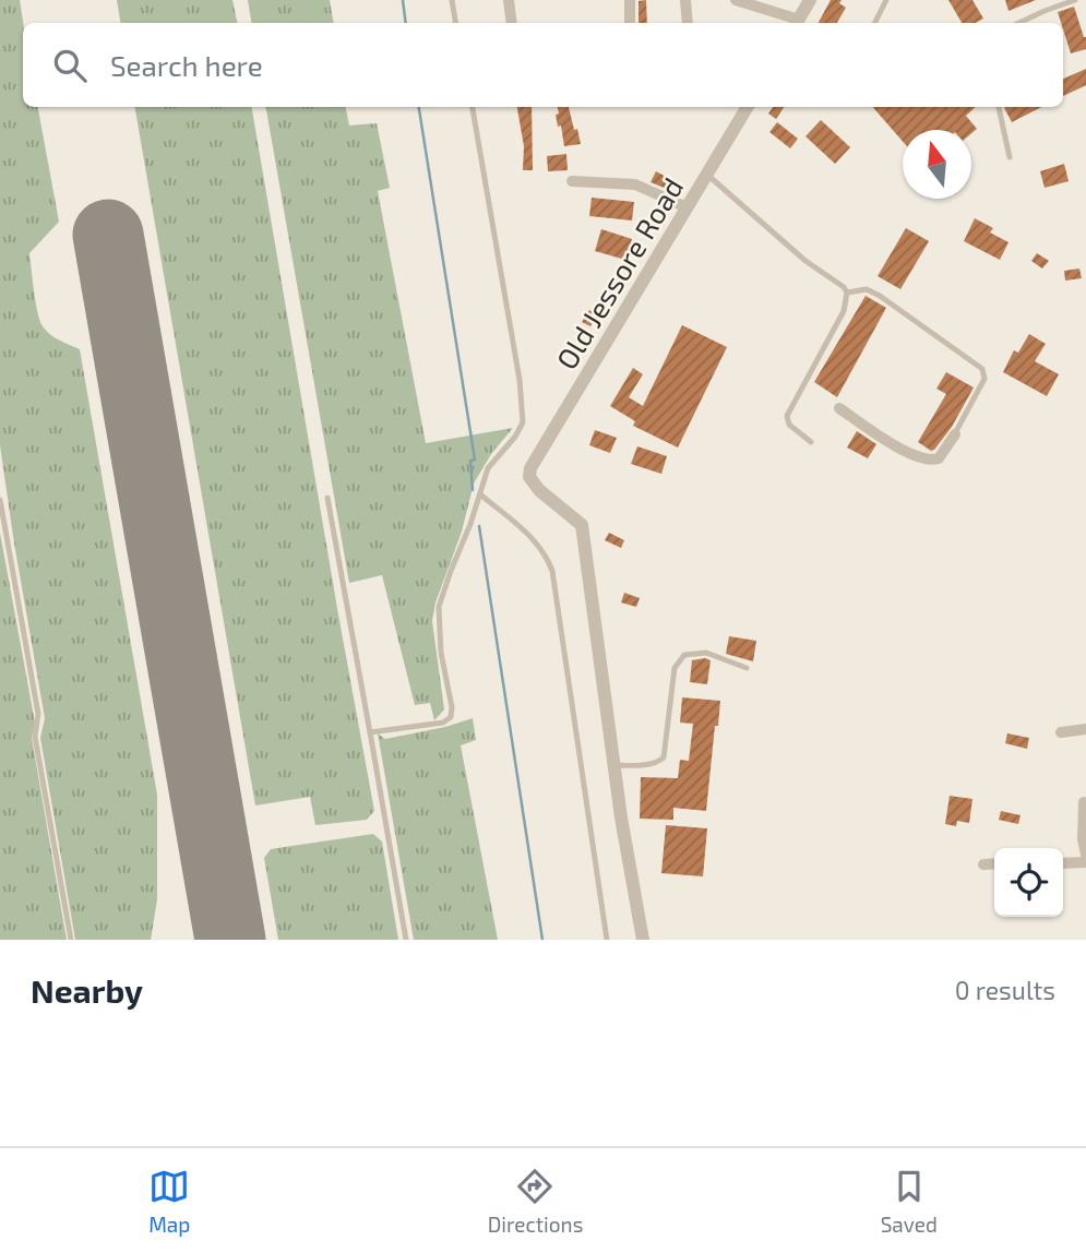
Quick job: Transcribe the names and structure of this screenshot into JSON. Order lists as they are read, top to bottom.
{
  "streets": {
    "street": ["Old Jessore Road"]
  },
  "north": "top",
  "page": {
    "search": "Search here",
    "heading": ["Nearby", "0 results"],
    "nav": ["Map", "Directions", "Saved"]
  }
}
